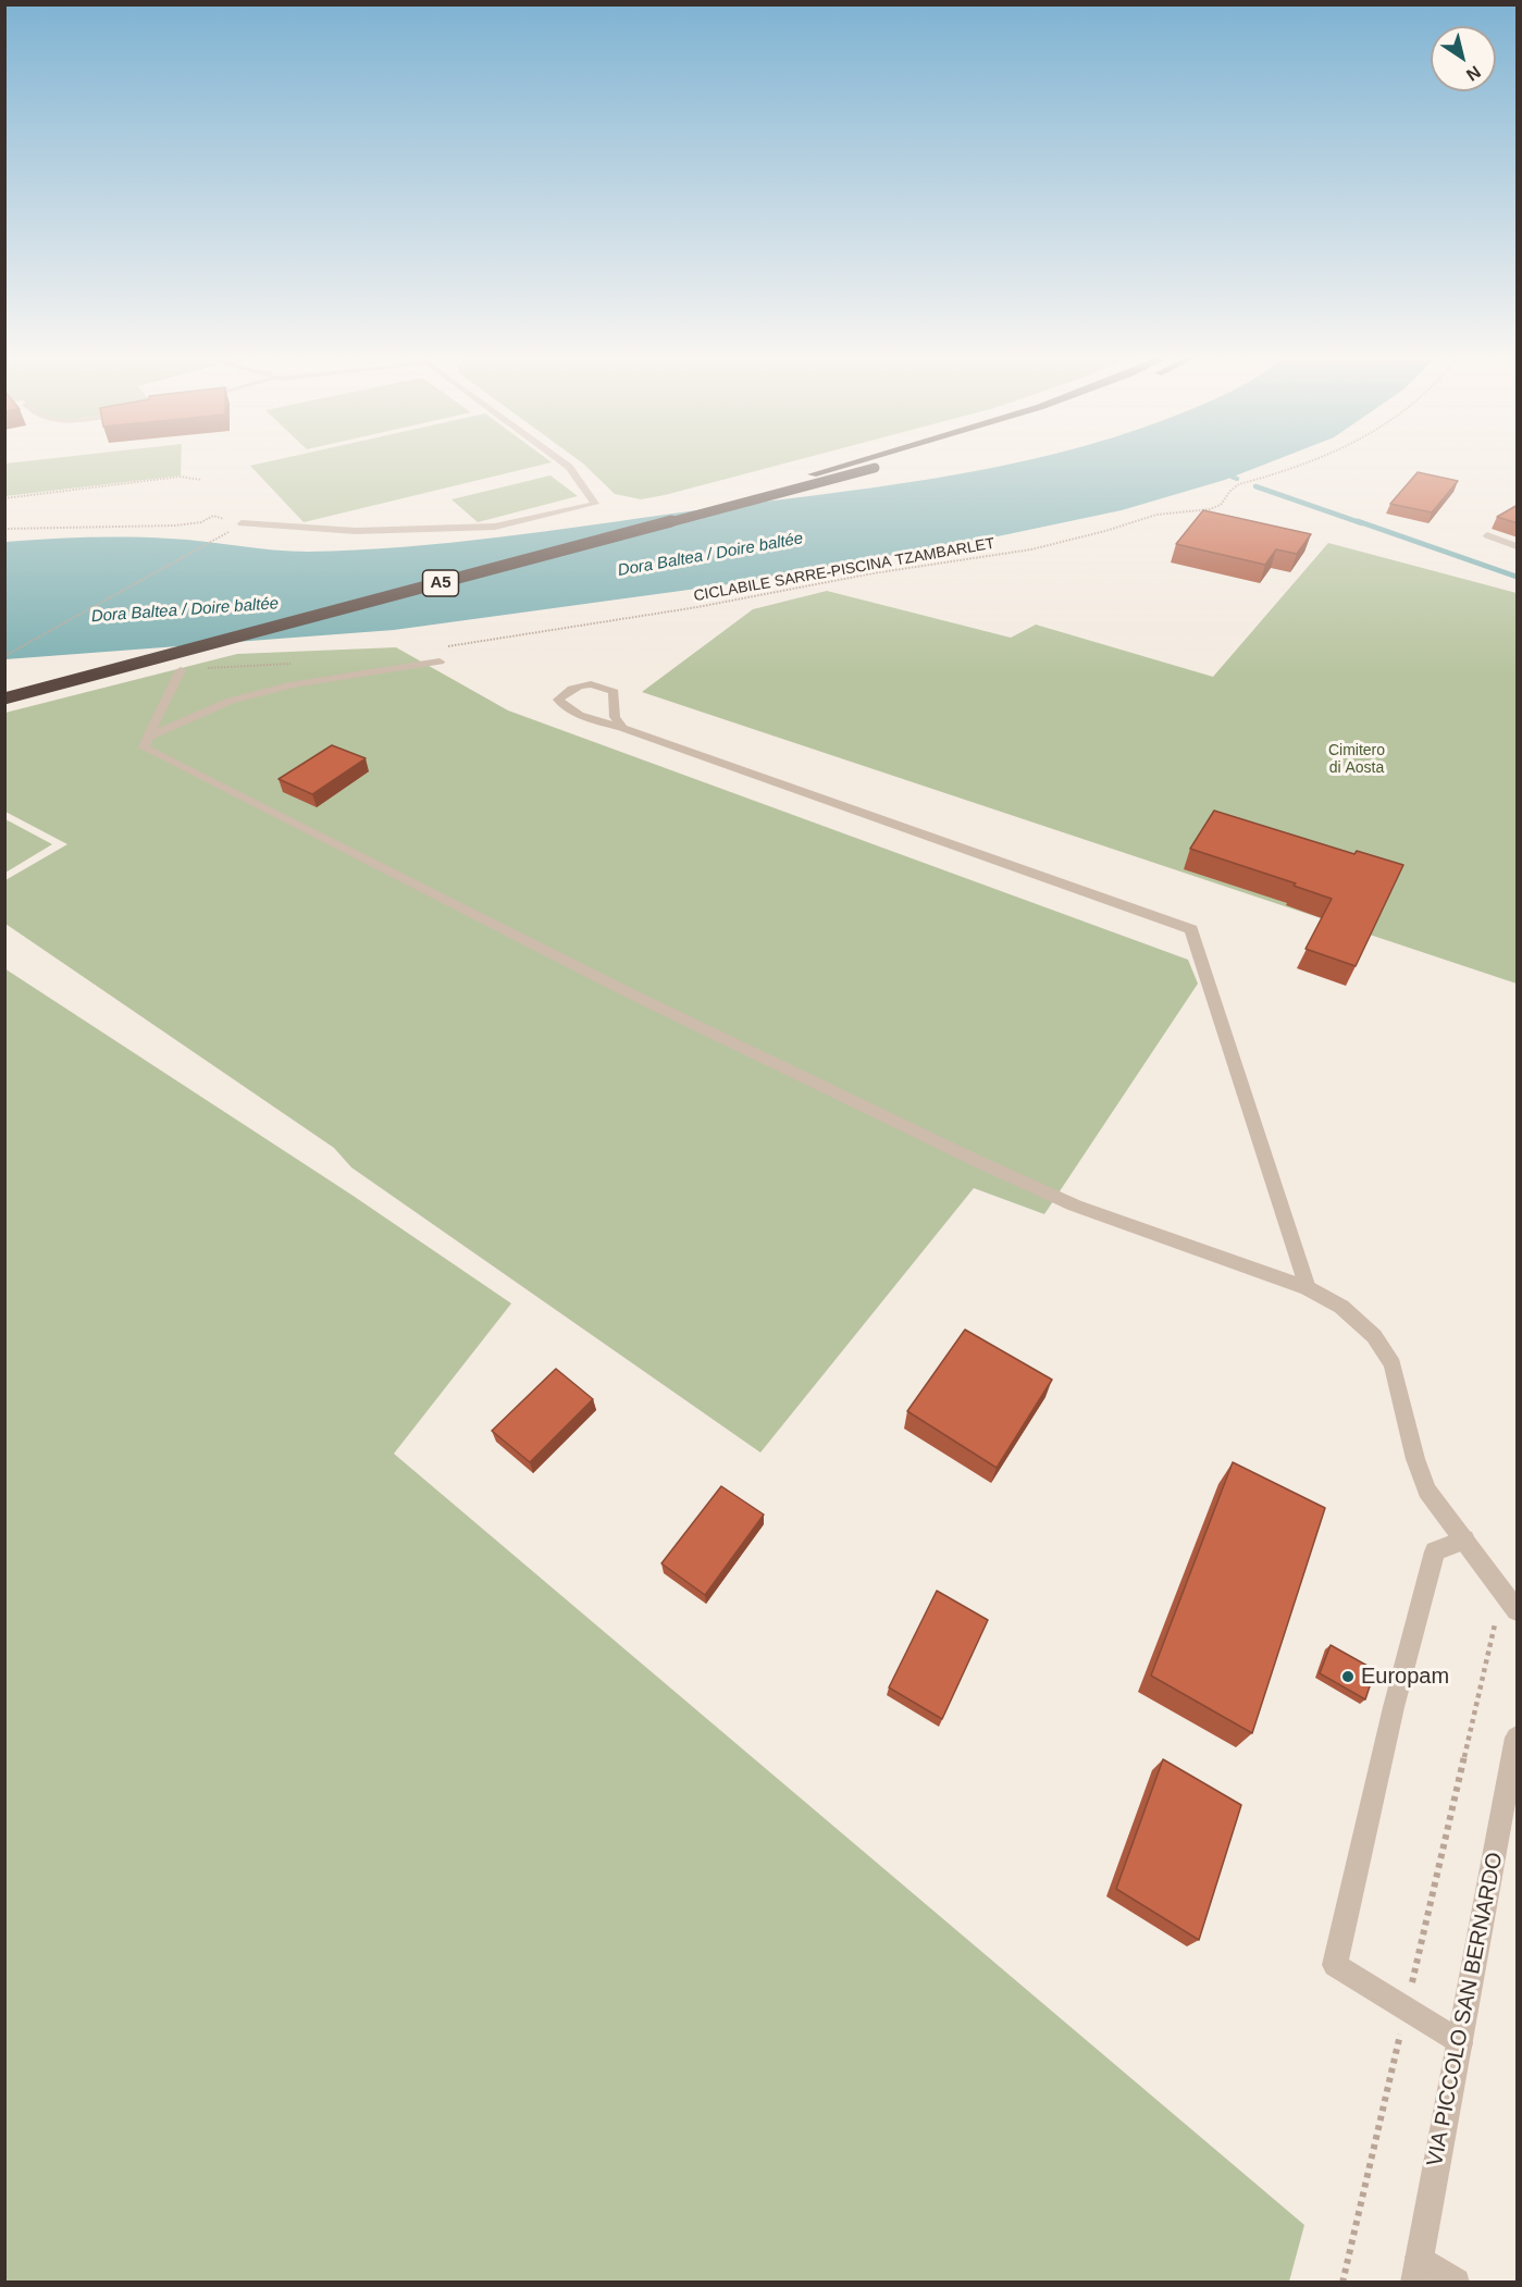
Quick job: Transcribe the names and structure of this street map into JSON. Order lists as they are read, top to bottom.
{
  "streets": {
    "highway": ["A5"],
    "street": ["VIA PICCOLO SAN BERNARDO"],
    "path": ["CICLABILE SARRE-PISCINA TZAMBARLET"]
  },
  "water": ["Dora Baltea / Doire baltée"],
  "parks": ["Cimitero di Aosta"],
  "places": ["Europam"],
  "north": "bottom right"
}
